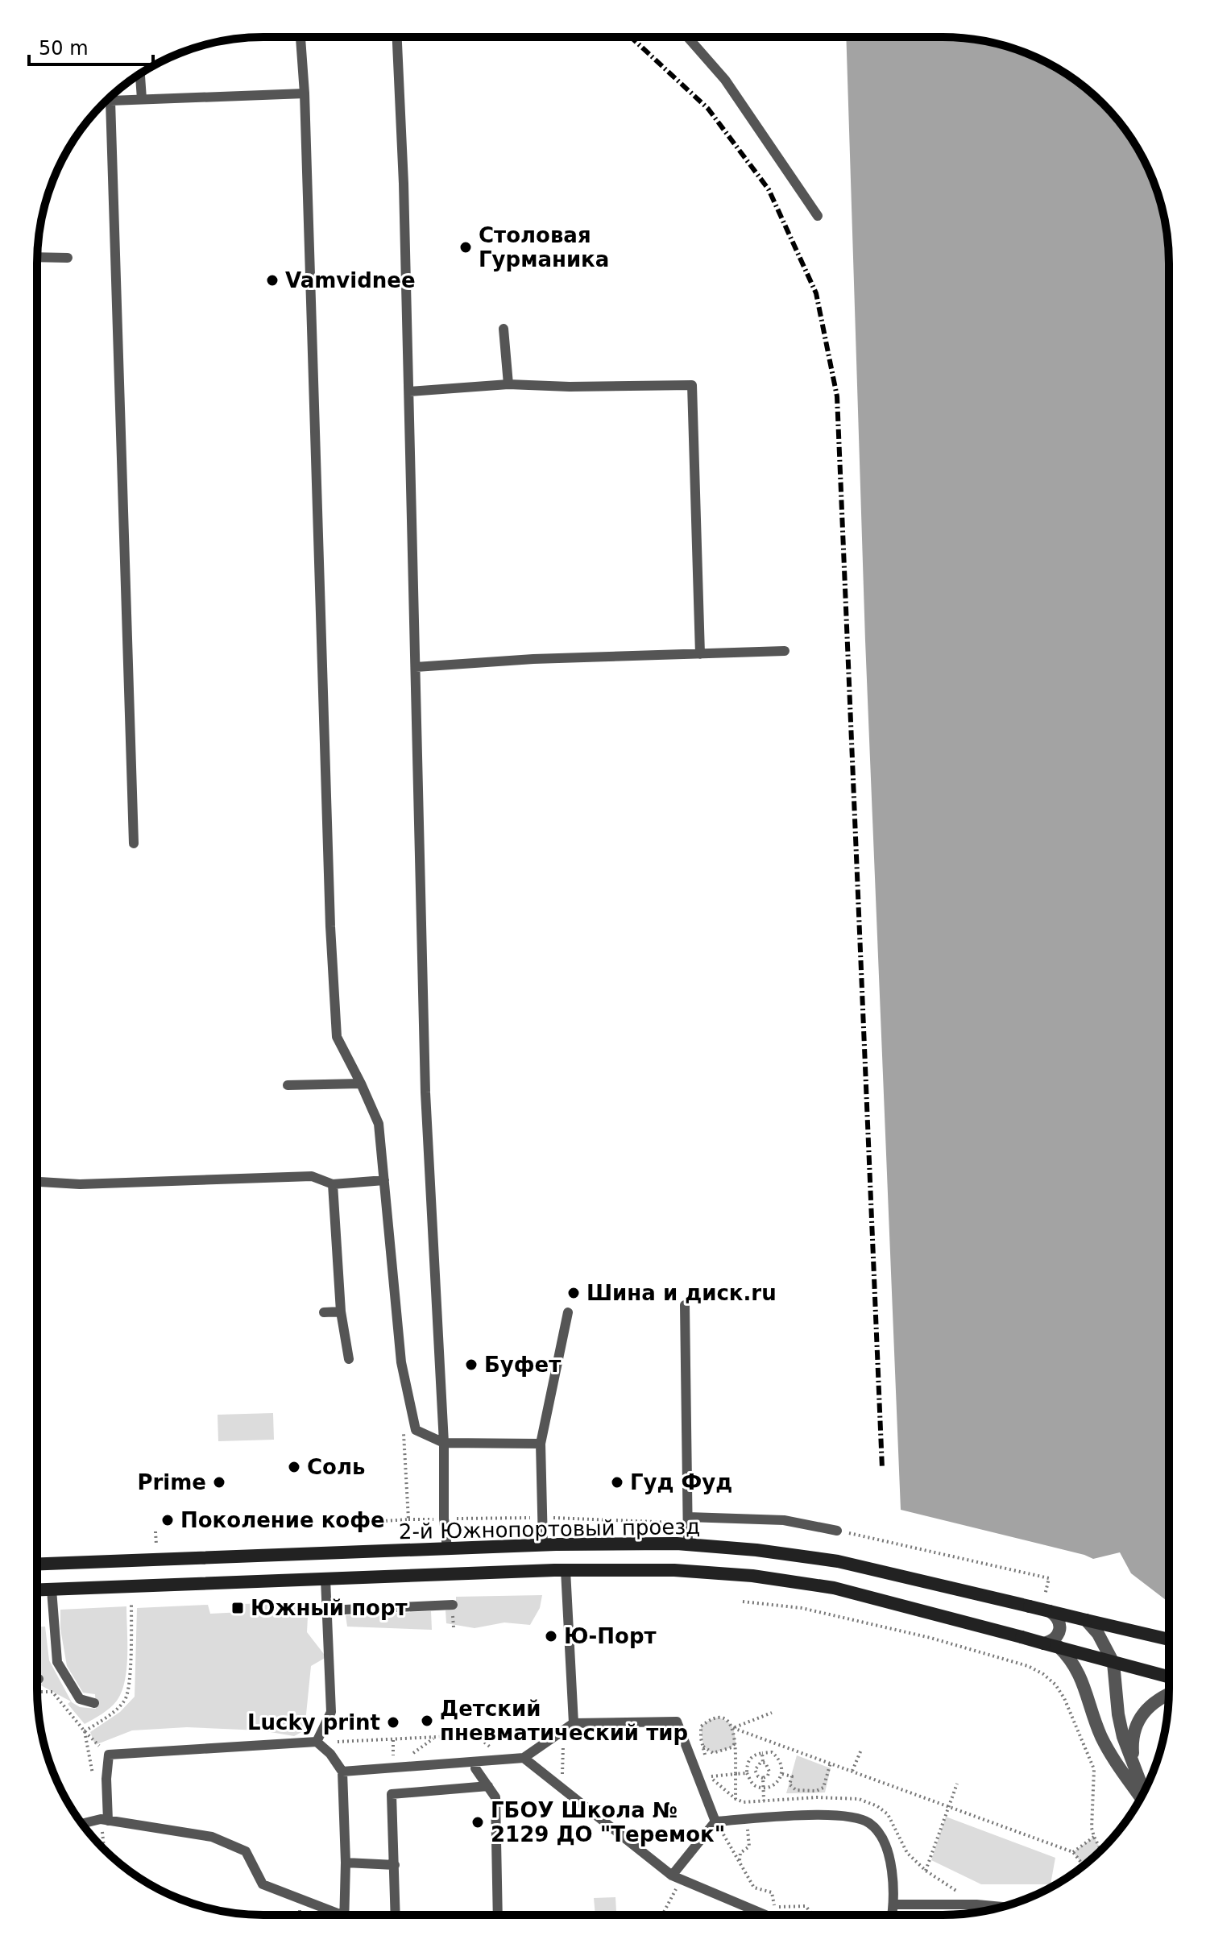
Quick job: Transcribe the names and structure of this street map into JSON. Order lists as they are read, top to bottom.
{
  "streets": {
    "main road": ["2-й Южнопортовый проезд"]
  },
  "places": {
    "other": [
      "Столовая Гурманика",
      "Vamvidnee",
      "Шина и диск.ru",
      "Буфет",
      "Соль",
      "Prime",
      "Гуд Фуд",
      "Поколение кофе",
      "Ю-Порт",
      "Детский пневматический тир",
      "Lucky print",
      "ГБОУ Школа № 2129 ДО \"Теремок\""
    ],
    "transit": ["Южный порт"]
  },
  "scale_bar": "50 m"
}
